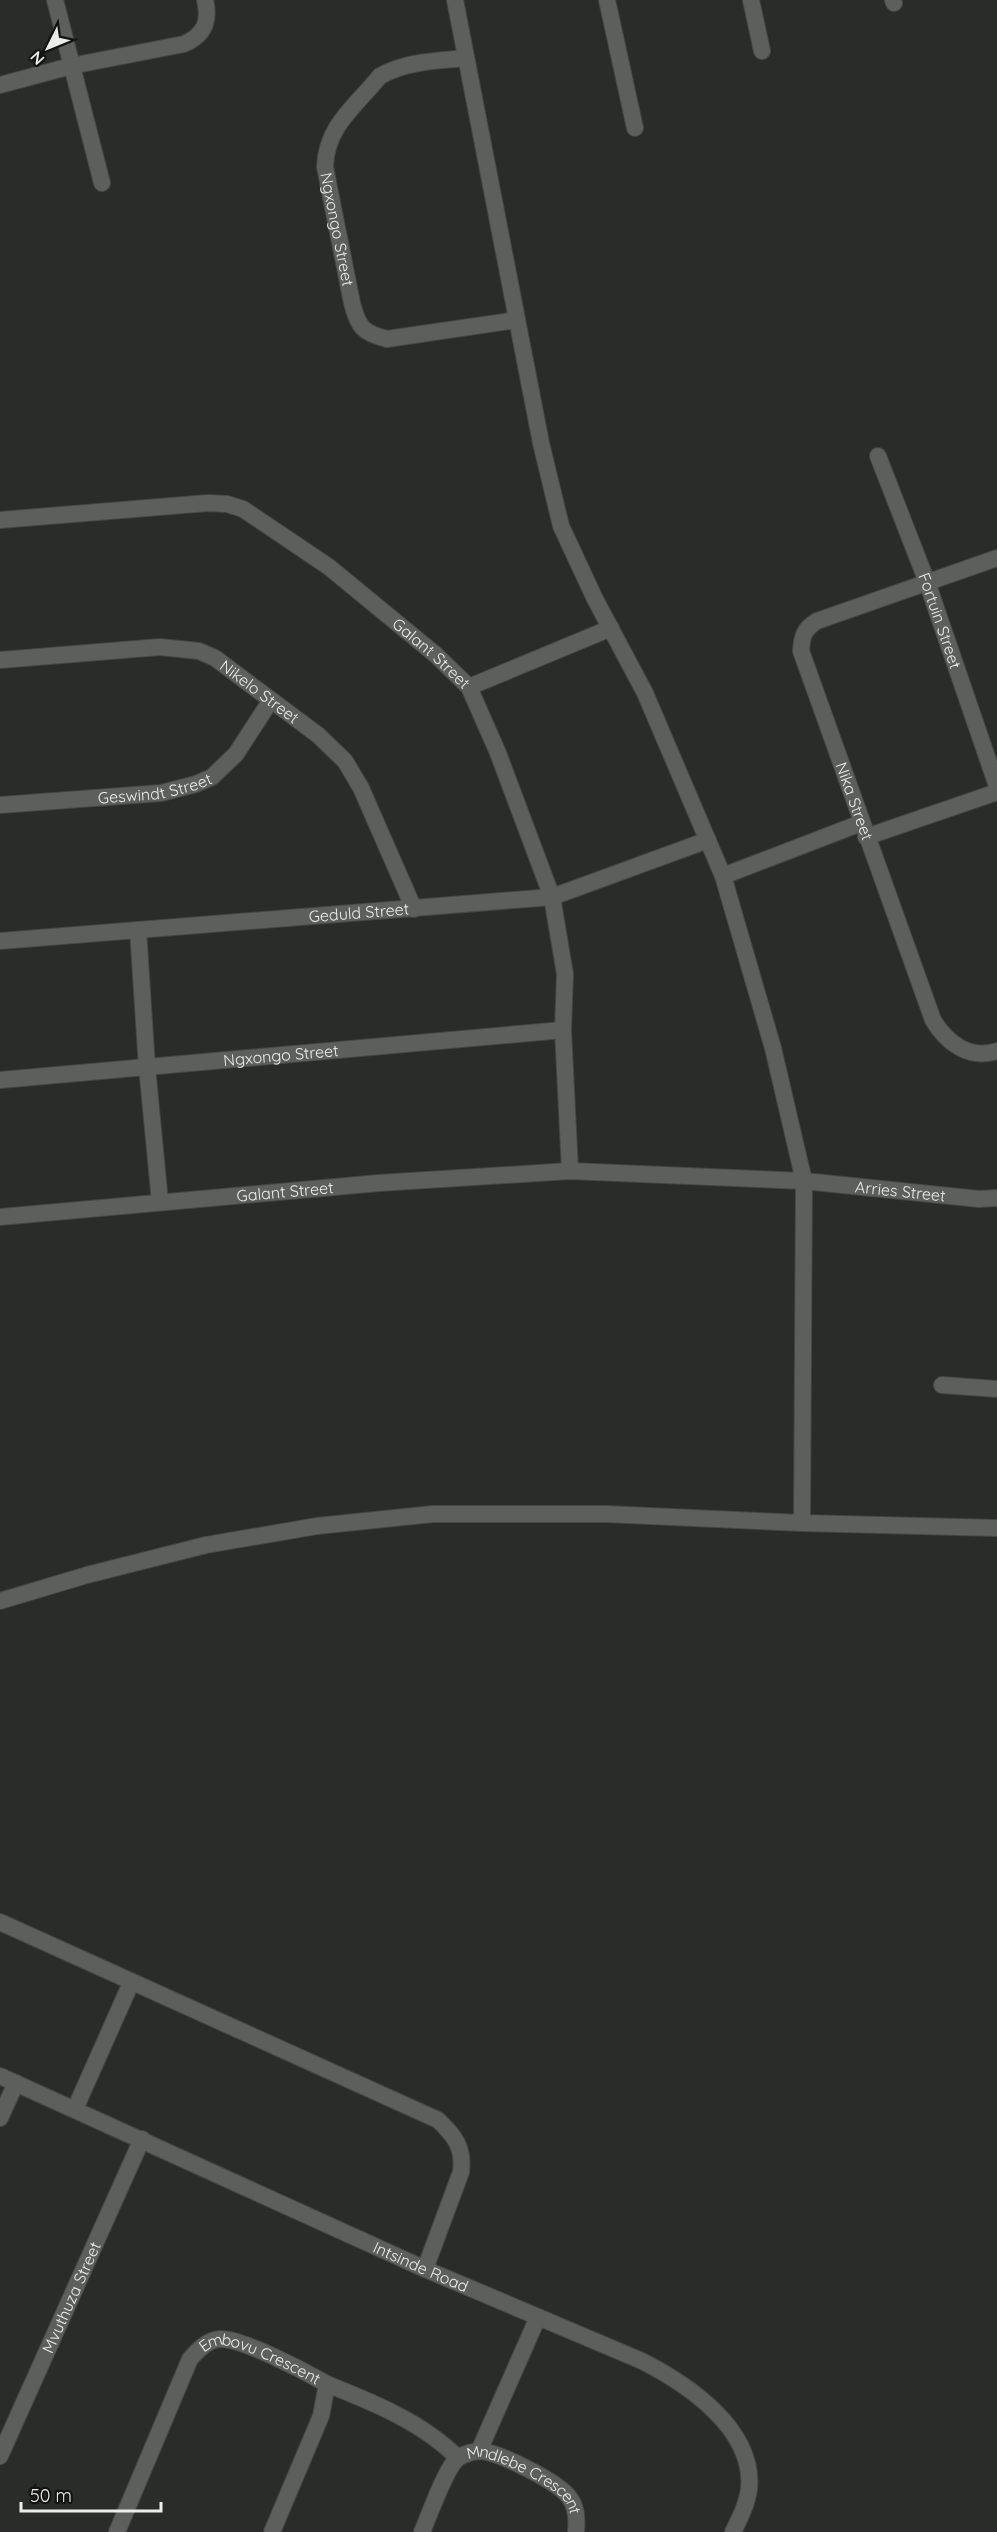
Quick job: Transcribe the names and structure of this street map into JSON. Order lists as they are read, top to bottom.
{
  "streets": {
    "street": [
      "Ngxongo Street",
      "Fortuin Street",
      "Galant Street",
      "Nikelo Street",
      "Geswindt Street",
      "Nika Street",
      "Geduld Street",
      "Arries Street",
      "Intsinde Road",
      "Mvuthuza Street",
      "Embovu Crescent",
      "Mndlebe Crescent"
    ]
  },
  "crossings": [
    ["Ngxongo Street", "Galant Street"],
    ["Fortuin Street", "Nika Street"],
    ["Galant Street", "Geduld Street"],
    ["Galant Street", "Arries Street"],
    ["Nikelo Street", "Geswindt Street"],
    ["Nikelo Street", "Geduld Street"],
    ["Intsinde Road", "Mvuthuza Street"]
  ],
  "scale_bar": "50 m",
  "north": "bottom left"
}
